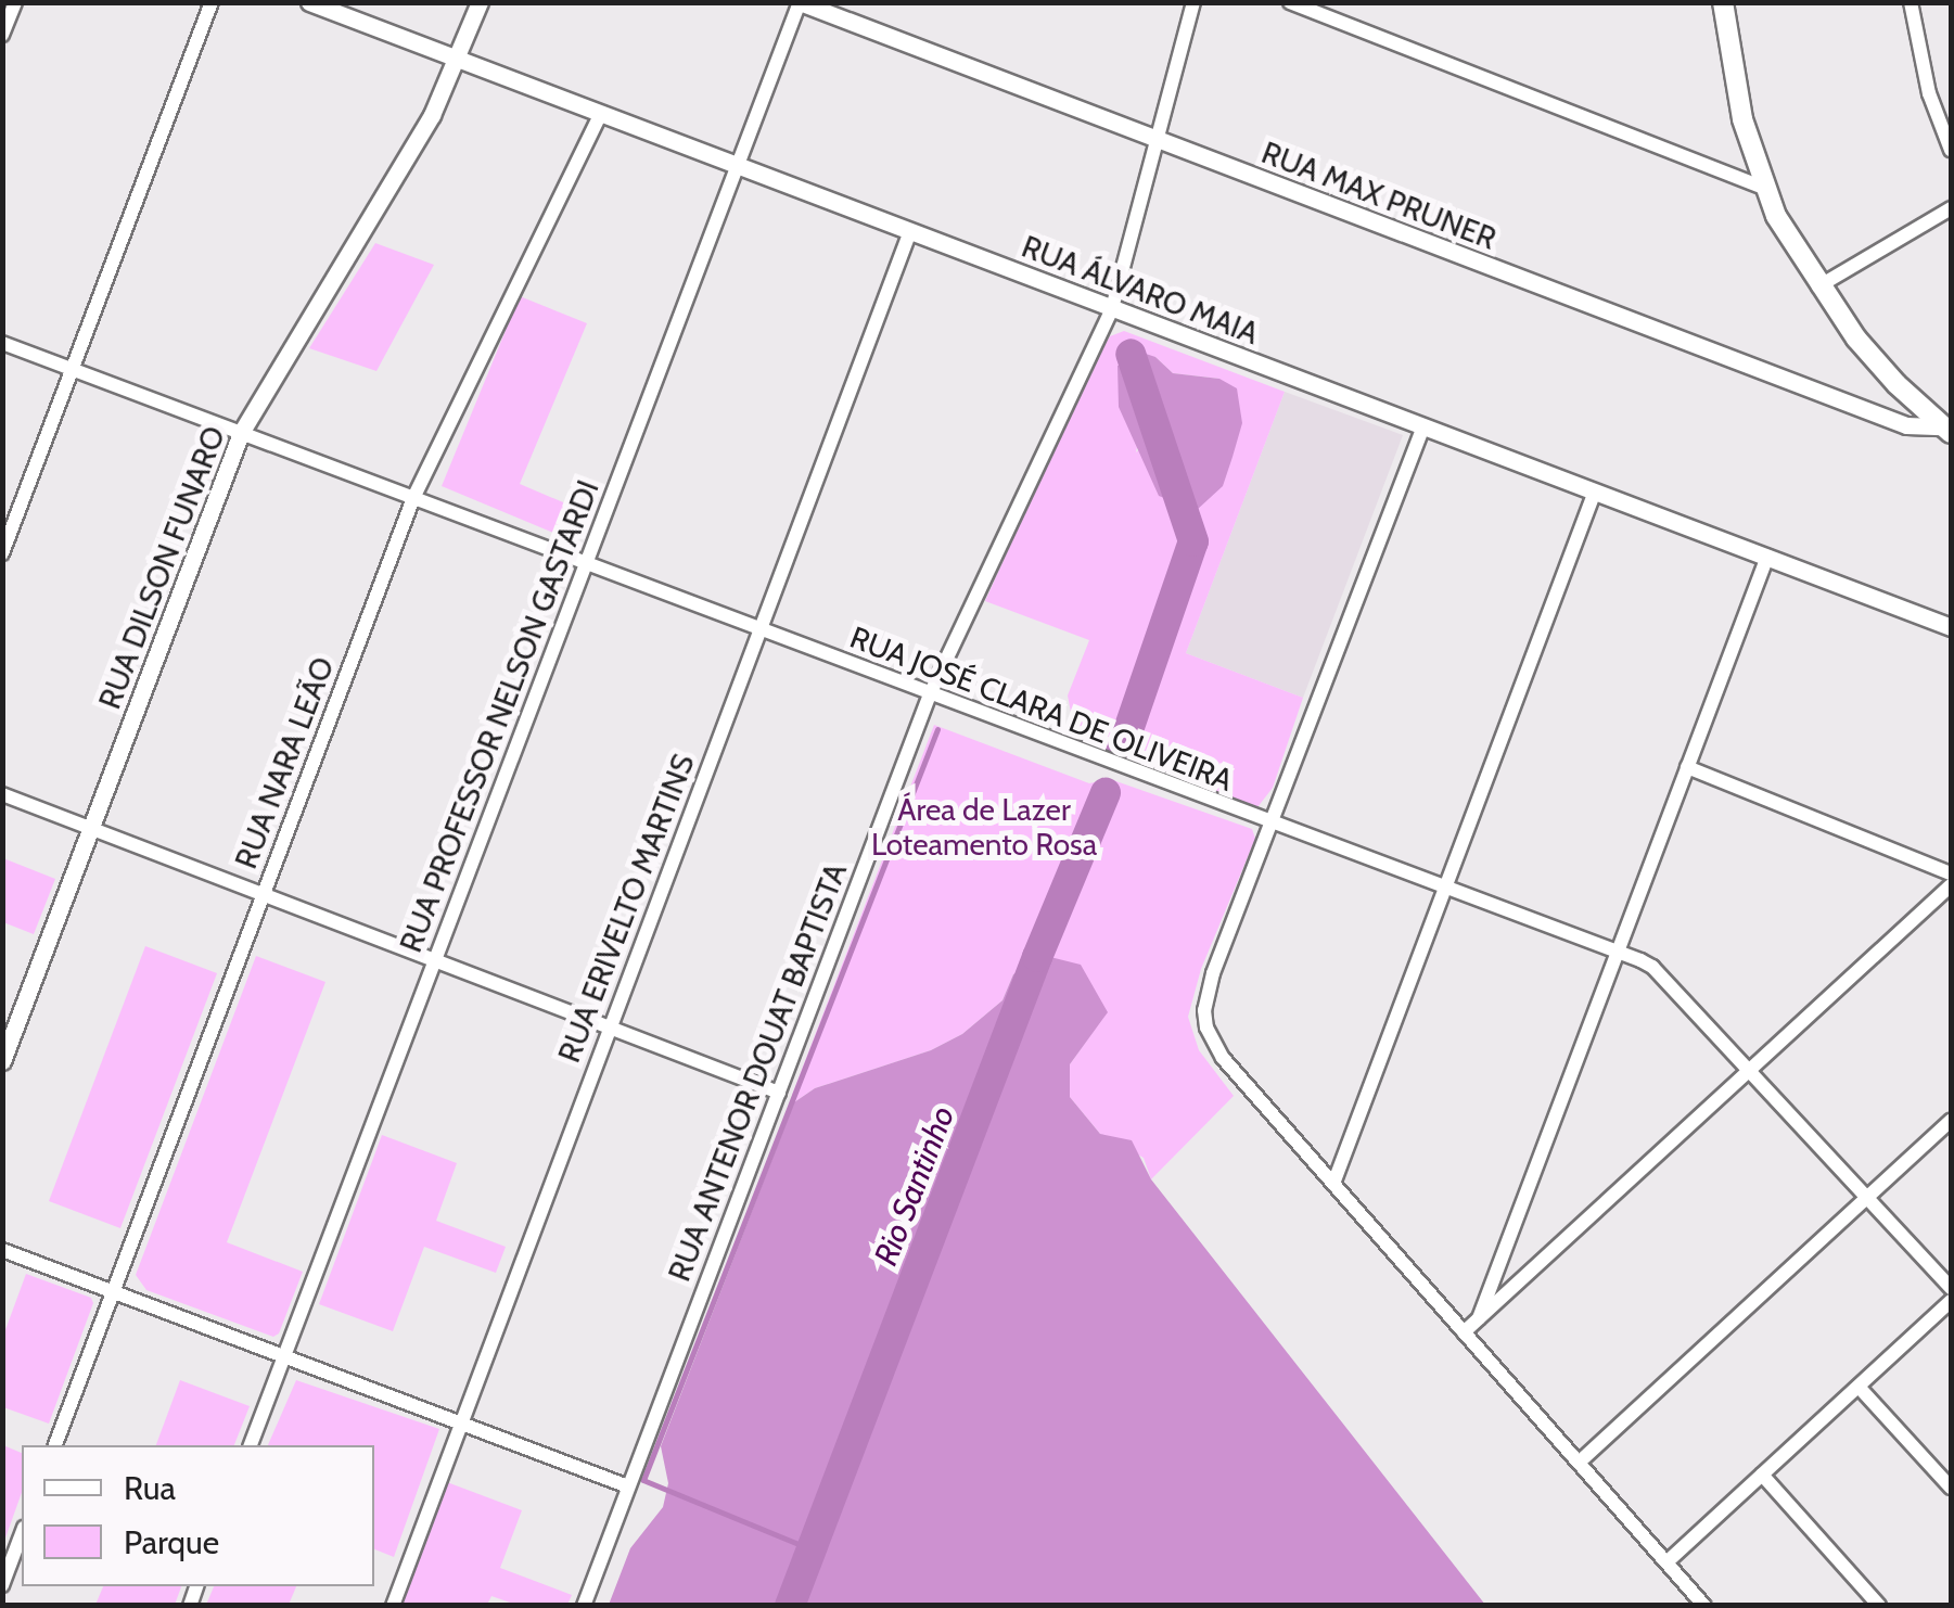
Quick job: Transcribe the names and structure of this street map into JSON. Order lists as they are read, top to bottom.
{
  "streets": {
    "street": [
      "RUA MAX PRUNER",
      "RUA ÁLVARO MAIA",
      "RUA DILSON FUNARO",
      "RUA JOSÉ CLARA DE OLIVEIRA",
      "RUA PROFESSOR NELSON GASTARDI",
      "RUA NARA LEÃO",
      "RUA ERIVELTO MARTINS",
      "RUA ANTENOR DOUAT BAPTISTA"
    ]
  },
  "crossings": [
    ["RUA MAX PRUNER", "RUA PROFESSOR NELSON GASTARDI"],
    ["RUA MAX PRUNER", "RUA ANTENOR DOUAT BAPTISTA"],
    ["RUA ÁLVARO MAIA", "RUA DILSON FUNARO"],
    ["RUA ÁLVARO MAIA", "RUA PROFESSOR NELSON GASTARDI"],
    ["RUA ÁLVARO MAIA", "RUA NARA LEÃO"],
    ["RUA ÁLVARO MAIA", "RUA ERIVELTO MARTINS"],
    ["RUA ÁLVARO MAIA", "RUA ANTENOR DOUAT BAPTISTA"],
    ["RUA DILSON FUNARO", "RUA JOSÉ CLARA DE OLIVEIRA"],
    ["RUA JOSÉ CLARA DE OLIVEIRA", "RUA PROFESSOR NELSON GASTARDI"],
    ["RUA JOSÉ CLARA DE OLIVEIRA", "RUA NARA LEÃO"],
    ["RUA JOSÉ CLARA DE OLIVEIRA", "RUA ERIVELTO MARTINS"],
    ["RUA JOSÉ CLARA DE OLIVEIRA", "RUA ANTENOR DOUAT BAPTISTA"]
  ],
  "water": ["Rio Santinho"],
  "parks": ["Área de Lazer Loteamento Rosa"],
  "legend": ["Rua", "Parque"]
}
